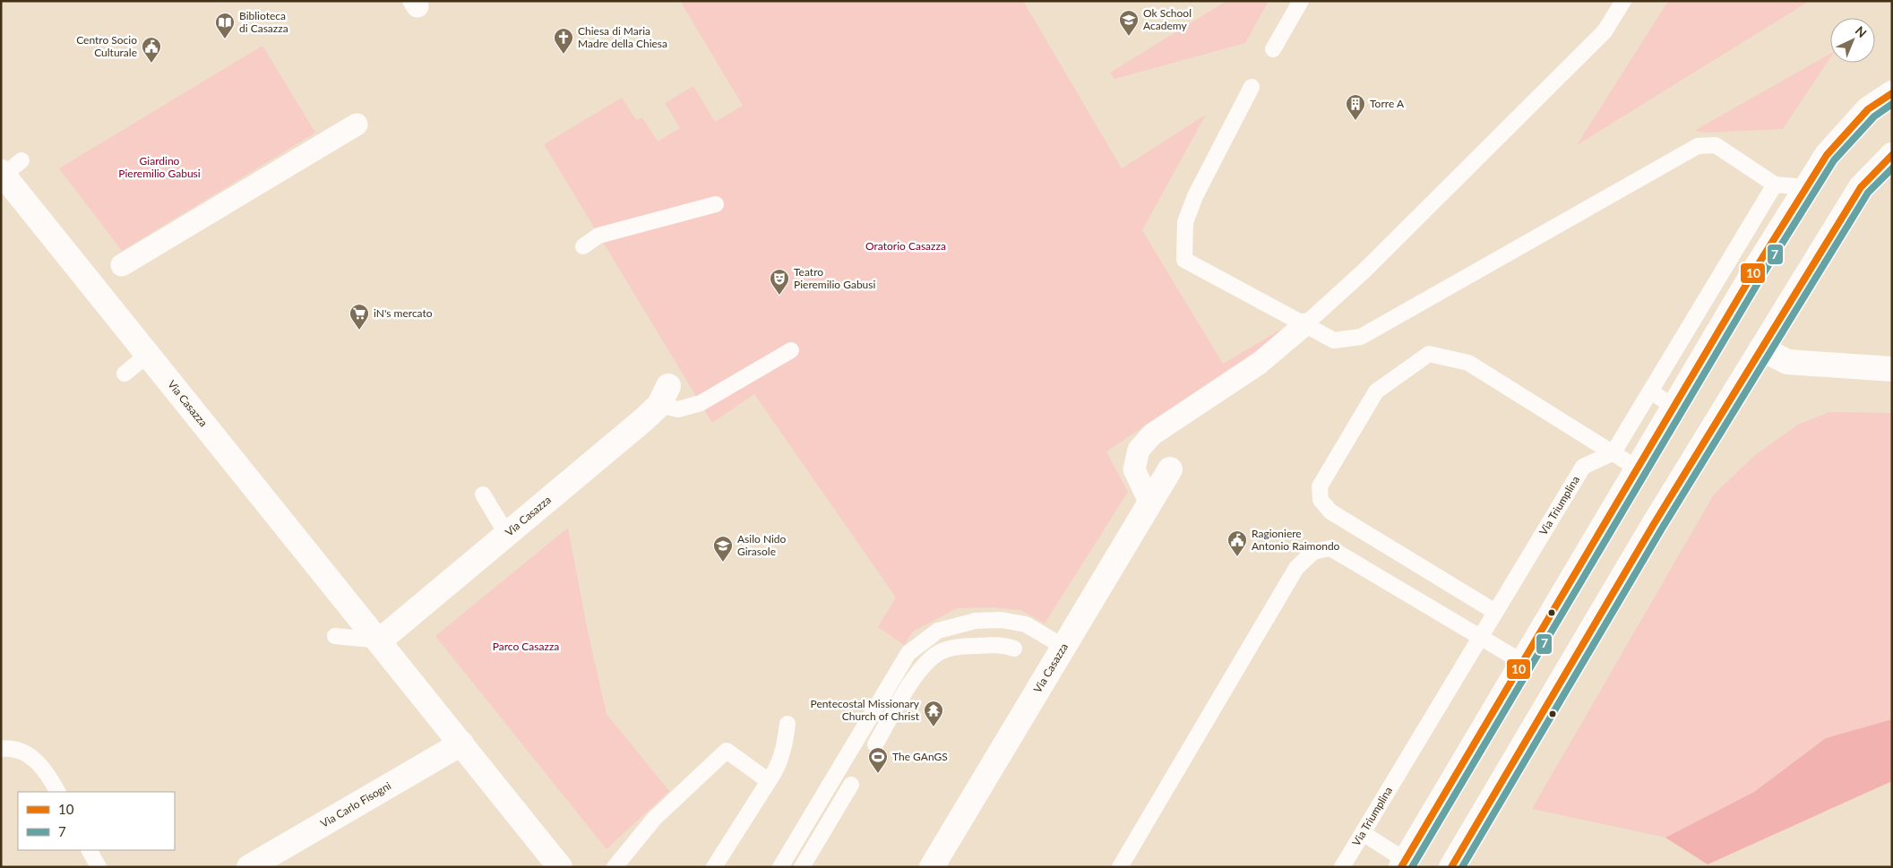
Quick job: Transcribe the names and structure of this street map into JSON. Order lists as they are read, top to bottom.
{
  "streets": {
    "street": ["Via Casazza", "Via Carlo Fisogni"],
    "lane": ["Via Triumplina"]
  },
  "crossings": [
    ["Via Casazza", "Via Carlo Fisogni"]
  ],
  "parks": ["Giardino Pieremilio Gabusi", "Oratorio Casazza", "Parco Casazza"],
  "places": {
    "school or university": ["Ok School Academy", "Asilo Nido Girasole"],
    "library": ["Biblioteca di Casazza"],
    "church": ["Chiesa di Maria Madre della Chiesa"],
    "public building": ["Centro Socio Culturale", "Ragioniere Antonio Raimondo"],
    "building": ["Torre A"],
    "theatre": ["Teatro Pieremilio Gabusi"],
    "supermarket": ["iN's mercato"],
    "temple": ["Pentecostal Missionary Church of Christ"],
    "sports": ["The GAnGS"]
  },
  "lines": ["transit line 10", "transit line 7"],
  "legend": ["10", "7"],
  "north": "top right"
}
